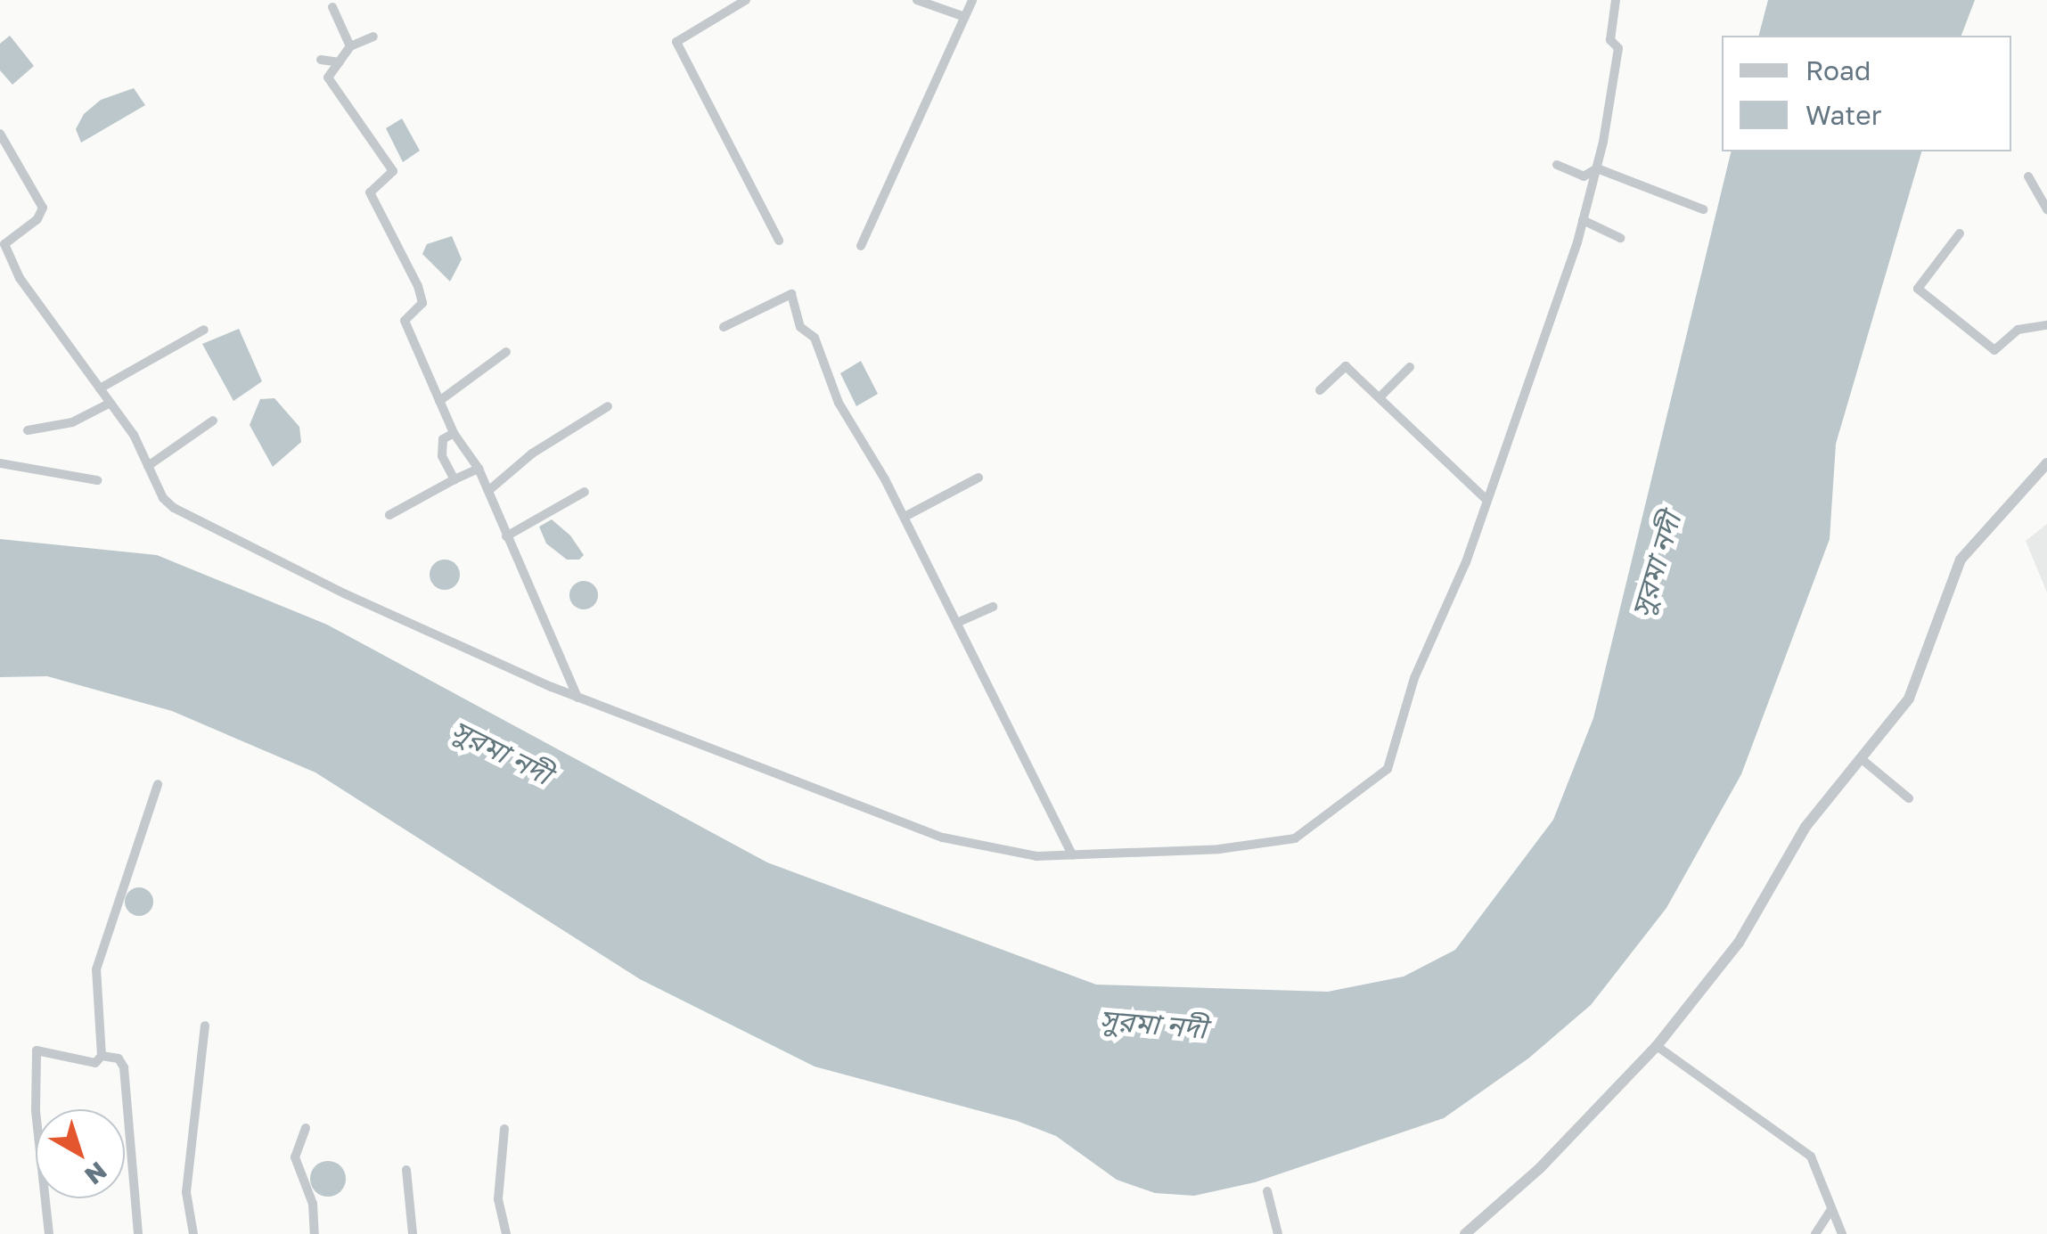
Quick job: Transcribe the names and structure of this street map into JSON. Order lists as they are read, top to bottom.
{
  "water": ["সুরমা নদী"],
  "legend": ["Road", "Water"],
  "north": "bottom right"
}
